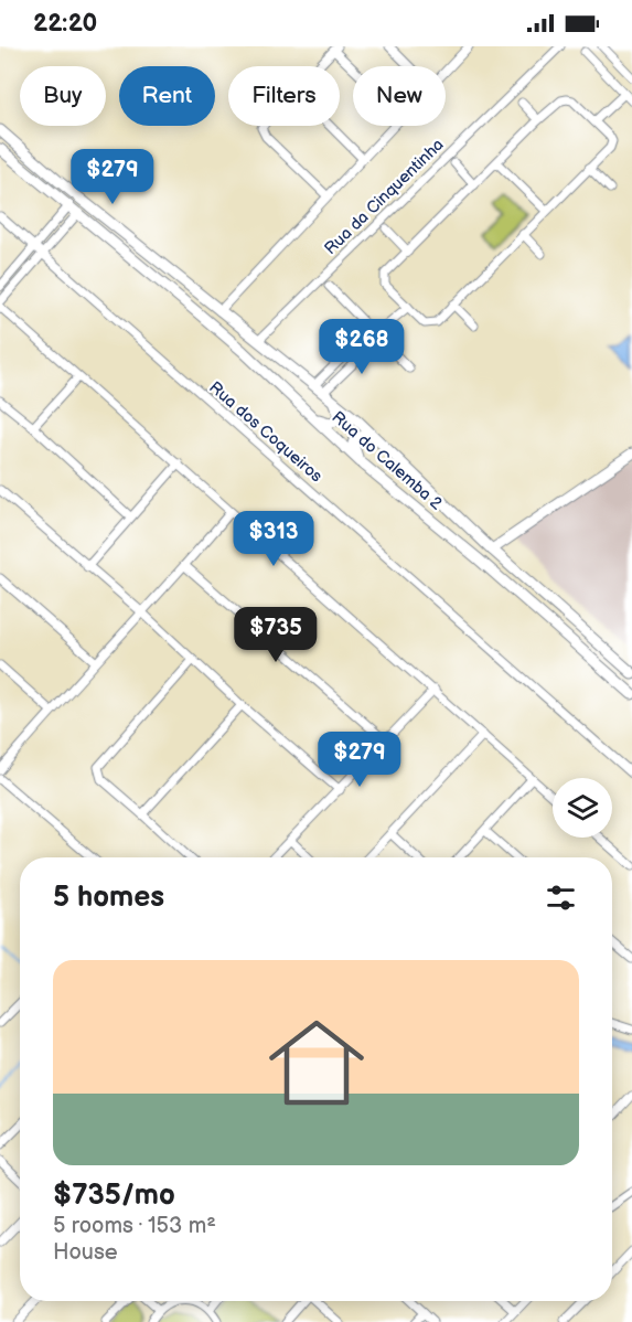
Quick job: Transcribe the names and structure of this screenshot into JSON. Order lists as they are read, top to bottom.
{
  "streets": {
    "main road": ["Rua do Calemba 2"],
    "street": ["Rua da Cinquentinha", "Rua dos Coqueiros"]
  },
  "crossings": [
    ["Rua da Cinquentinha", "Rua do Calemba 2"]
  ],
  "page": {
    "status": "22:20",
    "chip": [
      "Buy",
      "Rent",
      "Filters",
      "New"
    ],
    "price": [
      "$279",
      "$268",
      "$313",
      "$735",
      "$279"
    ],
    "heading": "5 homes",
    "list": [
      {
        "name": "$735/mo",
        "note": "5 rooms · 153 m² · House"
      }
    ]
  }
}
